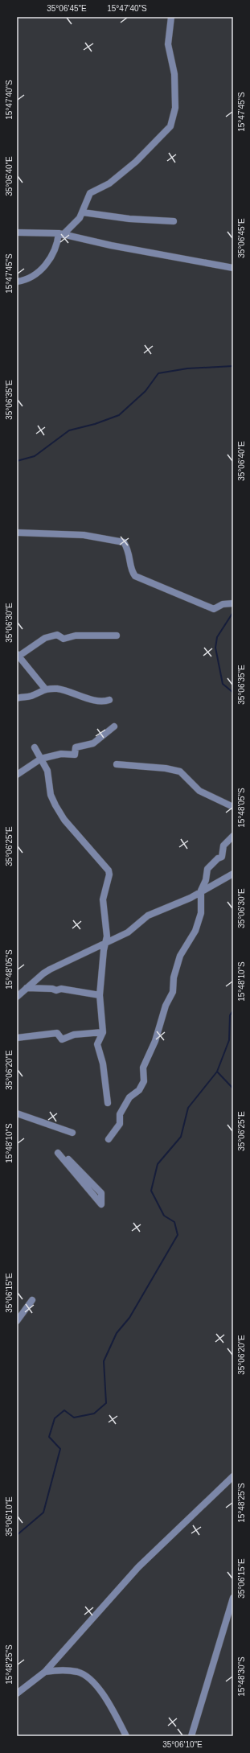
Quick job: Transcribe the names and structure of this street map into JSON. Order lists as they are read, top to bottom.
{
  "coordinates": [
    "35°06'45\"E",
    "15°47'40\"S",
    "15°47'45\"S",
    "35°06'40\"E",
    "35°06'35\"E",
    "35°06'30\"E",
    "15°48'05\"S",
    "35°06'25\"E",
    "15°48'10\"S",
    "35°06'20\"E",
    "35°06'15\"E",
    "15°48'25\"S",
    "35°06'10\"E",
    "15°48'30\"S"
  ]
}
